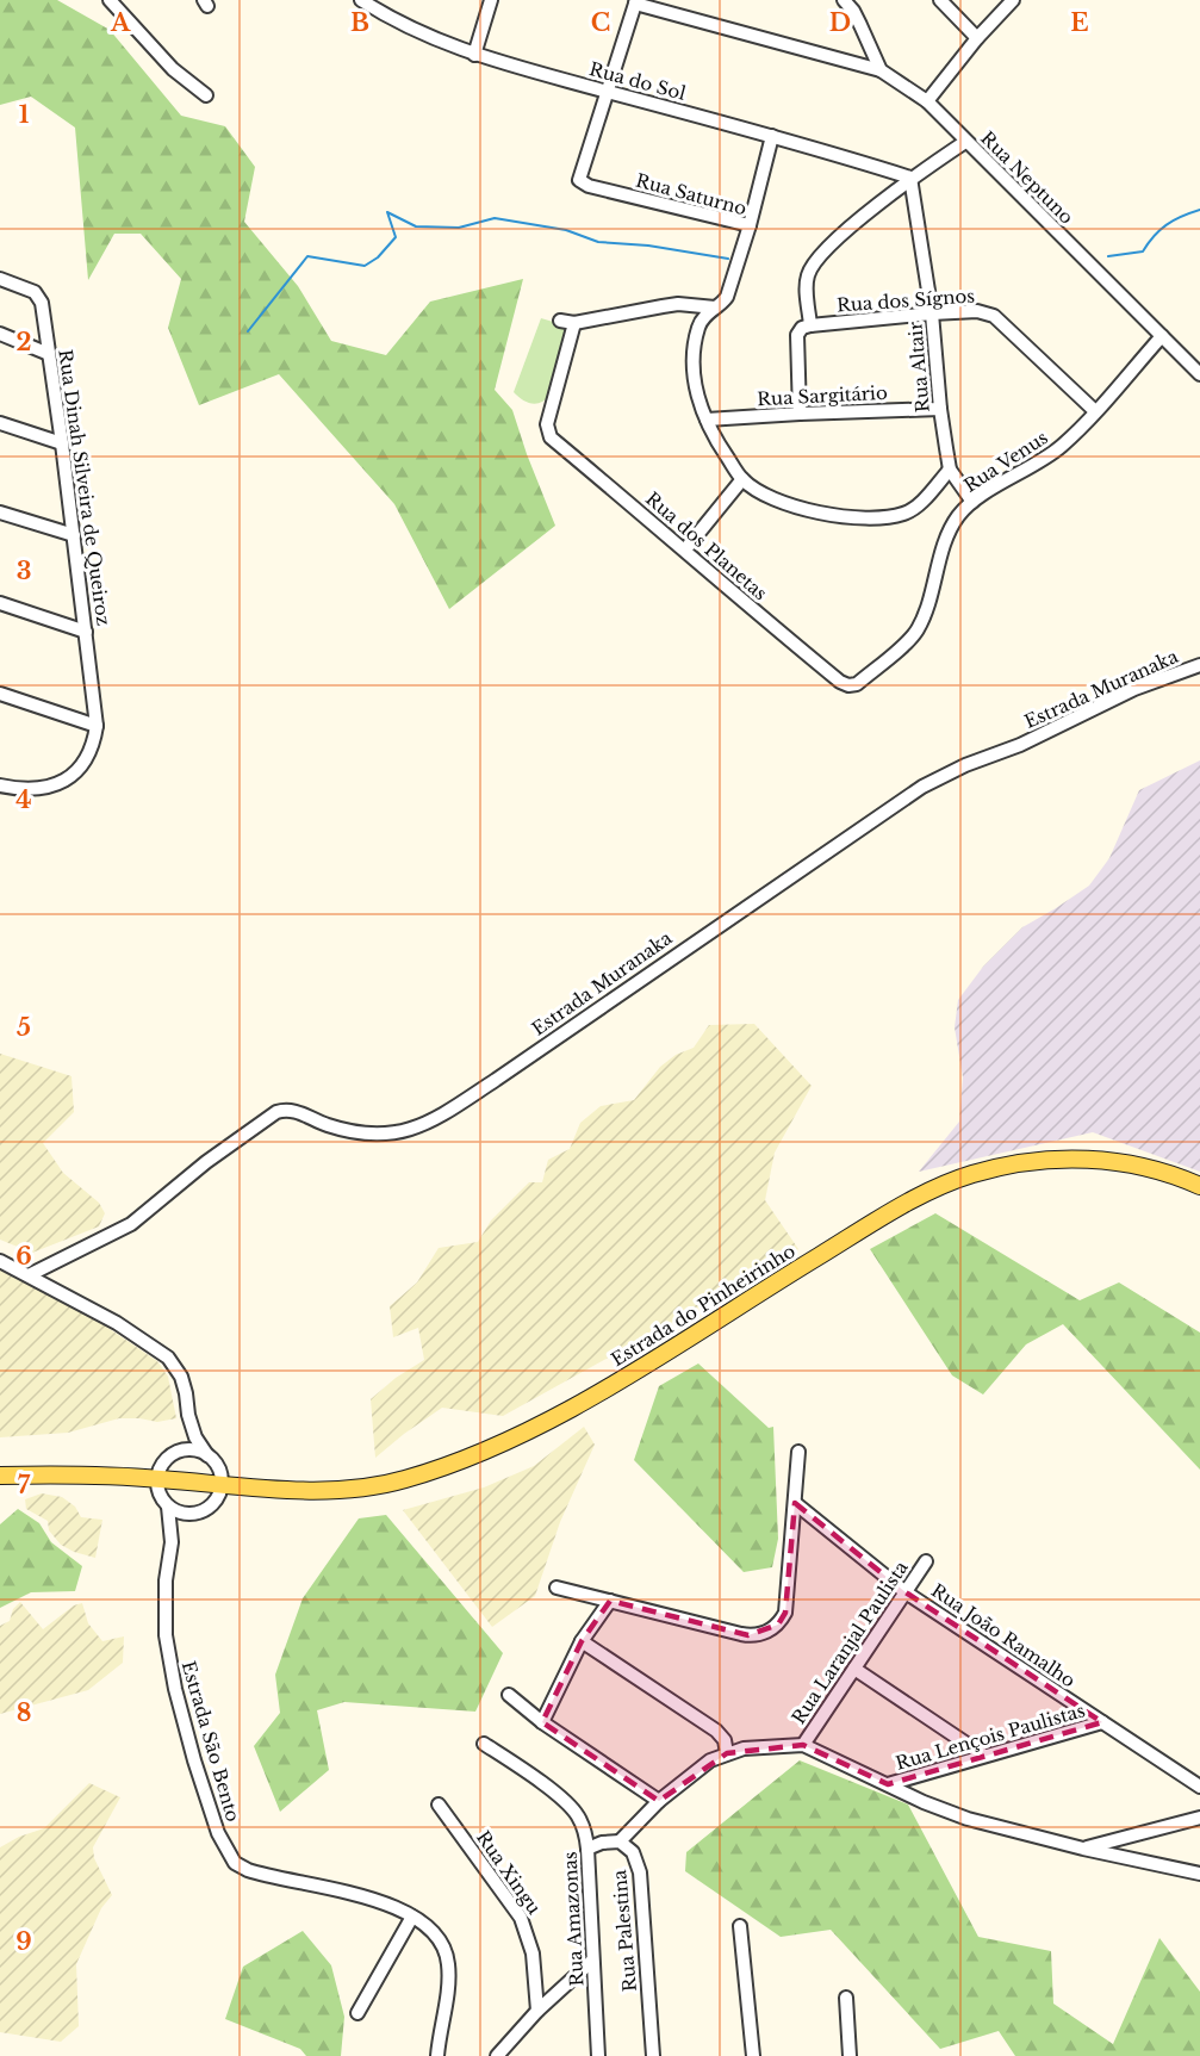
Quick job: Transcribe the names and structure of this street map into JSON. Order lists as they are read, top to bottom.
{
  "streets": {
    "main road": ["Estrada do Pinheirinho"],
    "street": [
      "Rua do Sol",
      "Rua Neptuno",
      "Rua Saturno",
      "Rua dos Sígnos",
      "Rua Altair",
      "Rua Sargitário",
      "Rua Venus",
      "Rua Dinah Silveira de Queiroz",
      "Rua dos Planetas",
      "Estrada Muranaka",
      "Rua João Ramalho",
      "Rua Laranjal Paulista",
      "Rua Lençois Paulistas",
      "Estrada São Bento",
      "Rua Xingu",
      "Rua Amazonas",
      "Rua Palestina"
    ]
  },
  "crossings": [
    ["Rua do Sol", "Rua Saturno"],
    ["Rua do Sol", "Rua Altair"],
    ["Rua Neptuno", "Rua Venus"],
    ["Rua Saturno", "Rua Sargitário"],
    ["Rua dos Sígnos", "Rua Altair"],
    ["Rua dos Sígnos", "Rua Venus"],
    ["Rua Altair", "Rua Sargitário"],
    ["Rua Venus", "Rua dos Planetas"],
    ["Rua João Ramalho", "Rua Laranjal Paulista"],
    ["Rua João Ramalho", "Rua Lençois Paulistas"]
  ],
  "grid": {
    "columns": [
      "A",
      "B",
      "C",
      "D",
      "E"
    ],
    "rows": [
      "1",
      "2",
      "3",
      "4",
      "5",
      "6",
      "7",
      "8",
      "9"
    ]
  }
}
